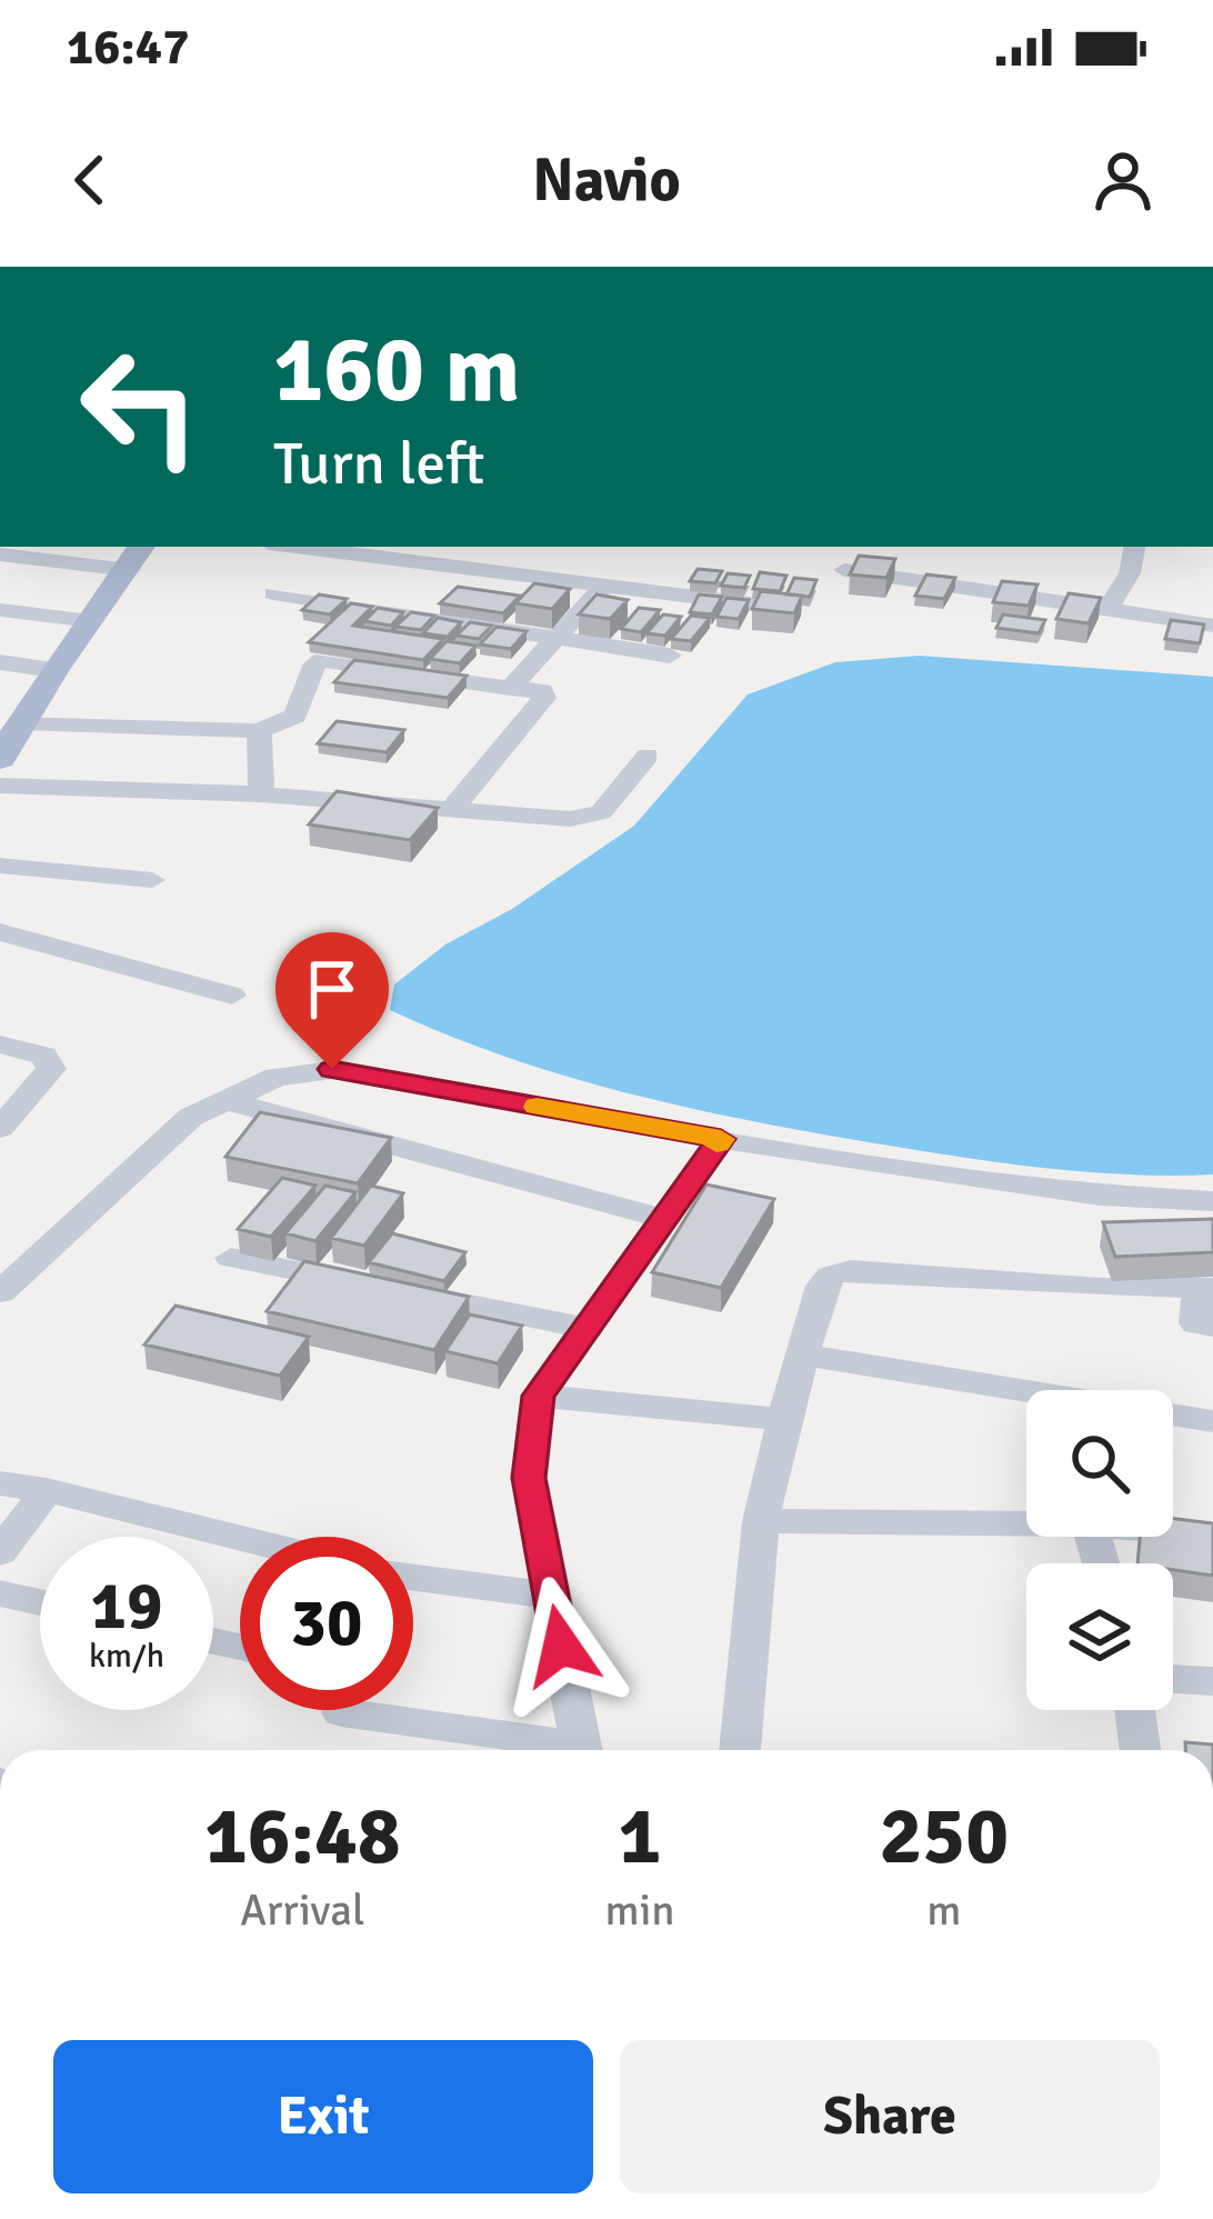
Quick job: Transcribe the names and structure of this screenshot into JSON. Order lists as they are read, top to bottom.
{
  "page": {
    "status": "16:47",
    "header": "Navio",
    "turn": ["160 m", "Turn left"],
    "speed": "19 km/h",
    "limit": "30",
    "eta": [
      "16:48",
      "Arrival",
      "1",
      "min",
      "250",
      "m"
    ],
    "buttons": ["Exit", "Share"]
  }
}
